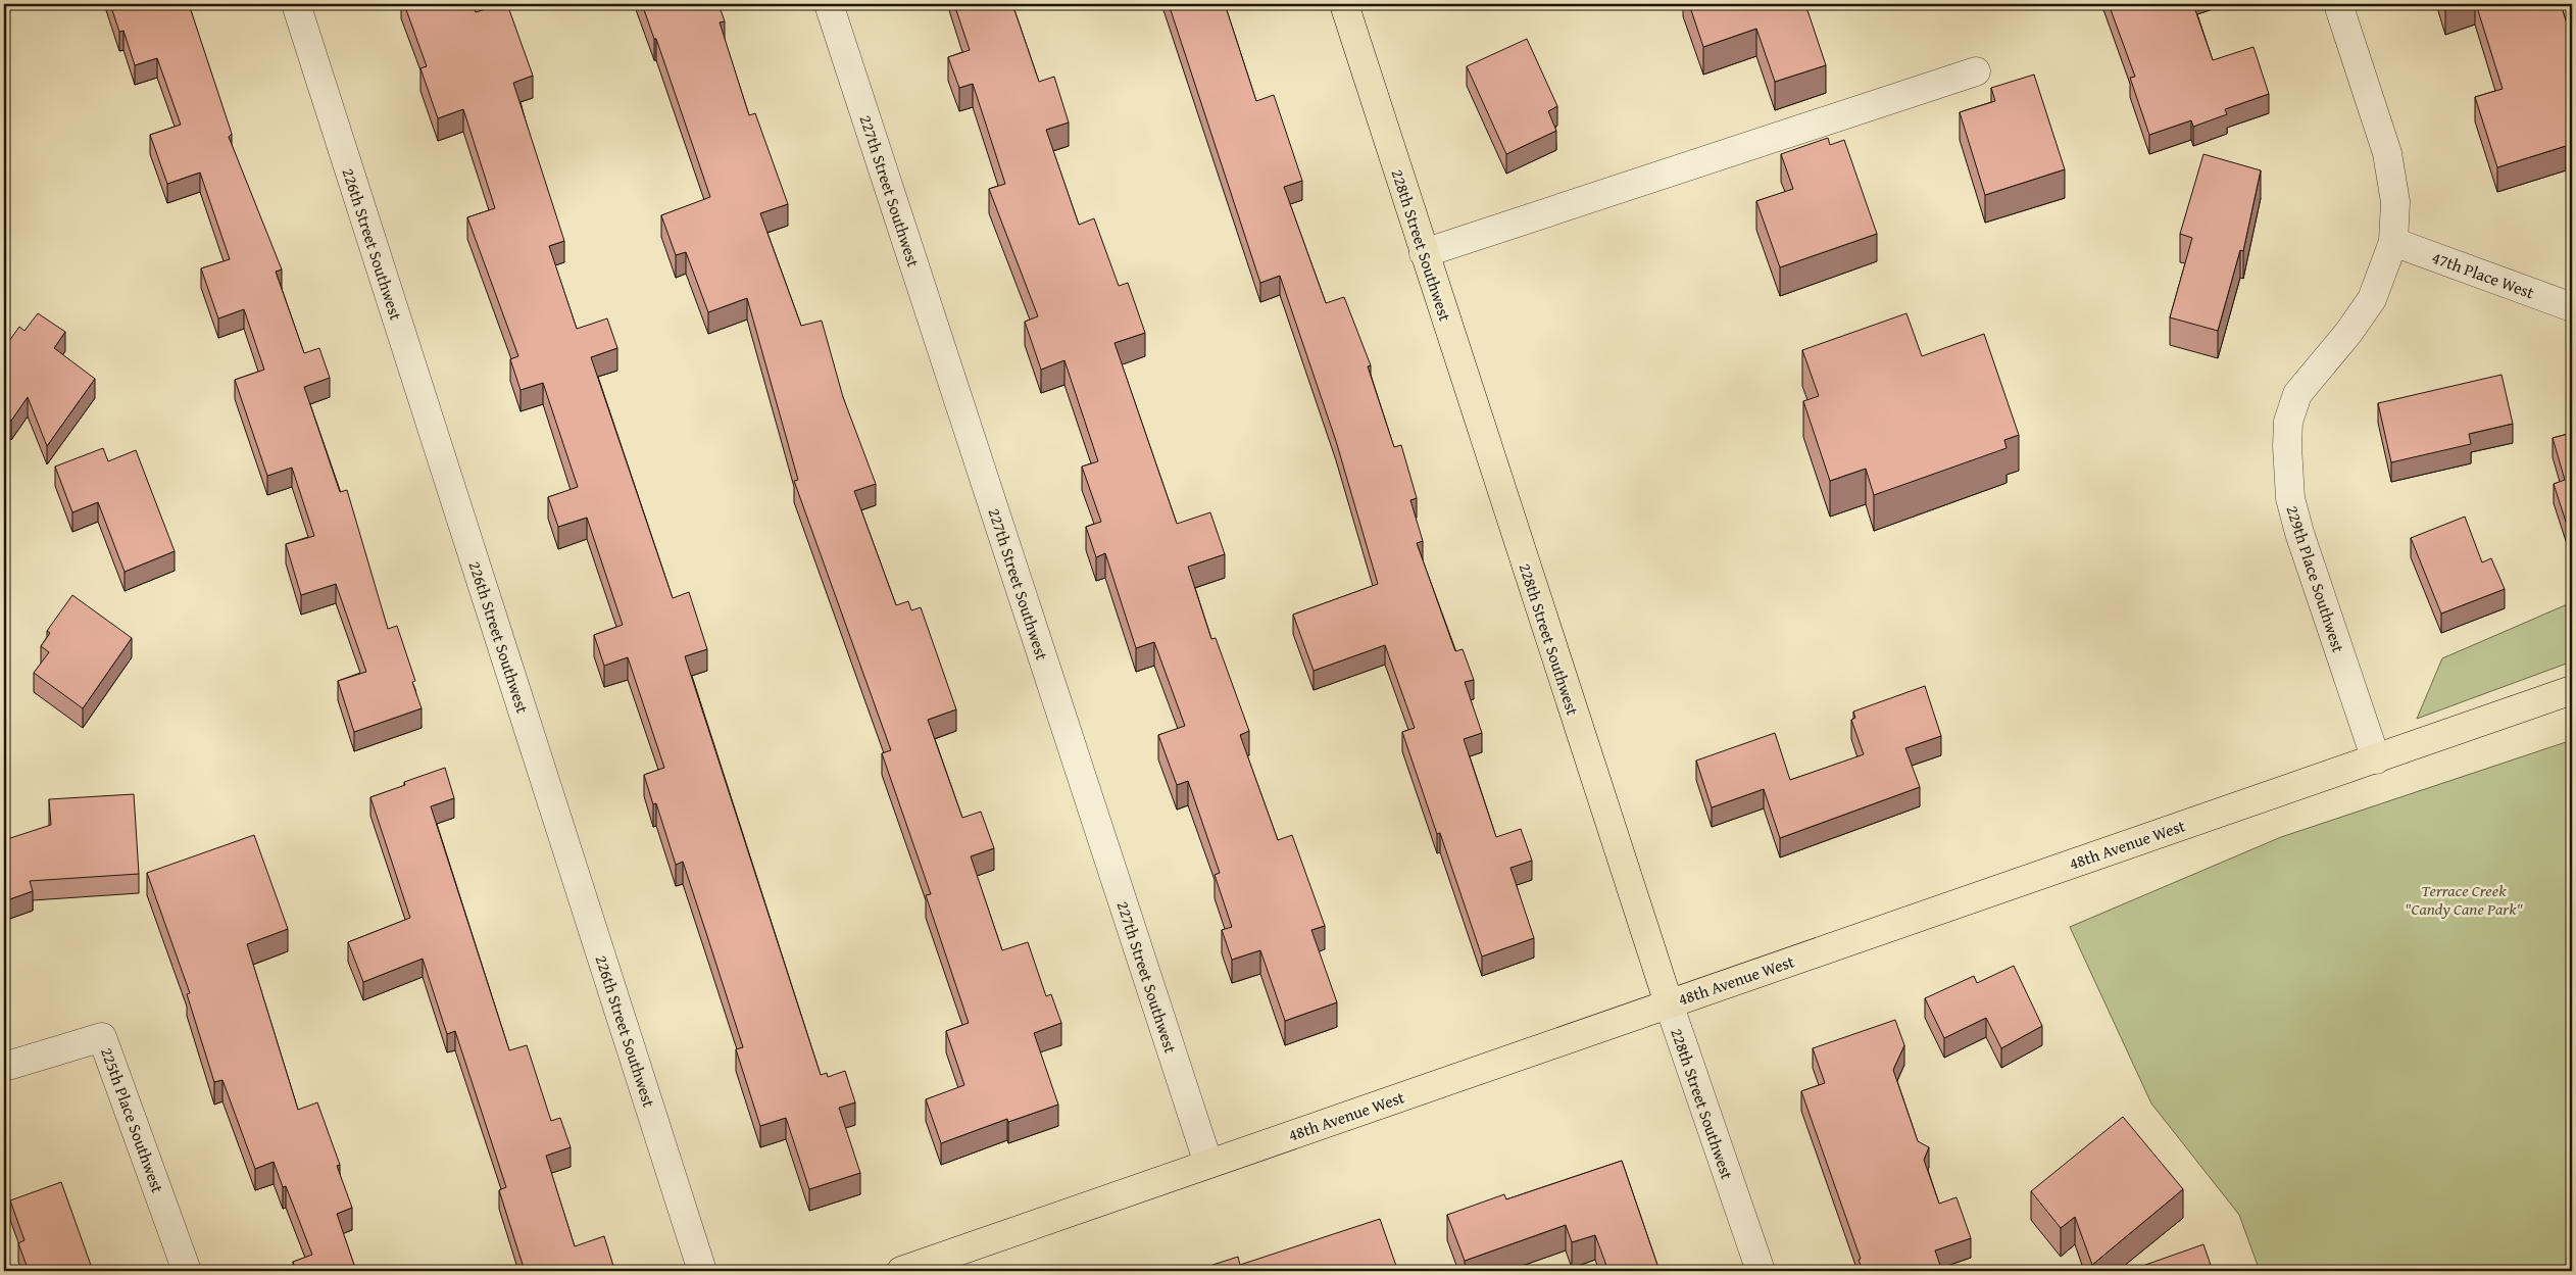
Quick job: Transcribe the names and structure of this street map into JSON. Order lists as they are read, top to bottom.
{
  "streets": {
    "main road": ["228th Street Southwest", "48th Avenue West"],
    "street": [
      "227th Street Southwest",
      "226th Street Southwest",
      "47th Place West",
      "229th Place Southwest",
      "225th Place Southwest"
    ]
  },
  "crossings": [
    ["227th Street Southwest", "48th Avenue West"],
    ["228th Street Southwest", "48th Avenue West"],
    ["47th Place West", "229th Place Southwest"],
    ["229th Place Southwest", "48th Avenue West"]
  ],
  "parks": ["Terrace Creek \"Candy Cane Park\""]
}
